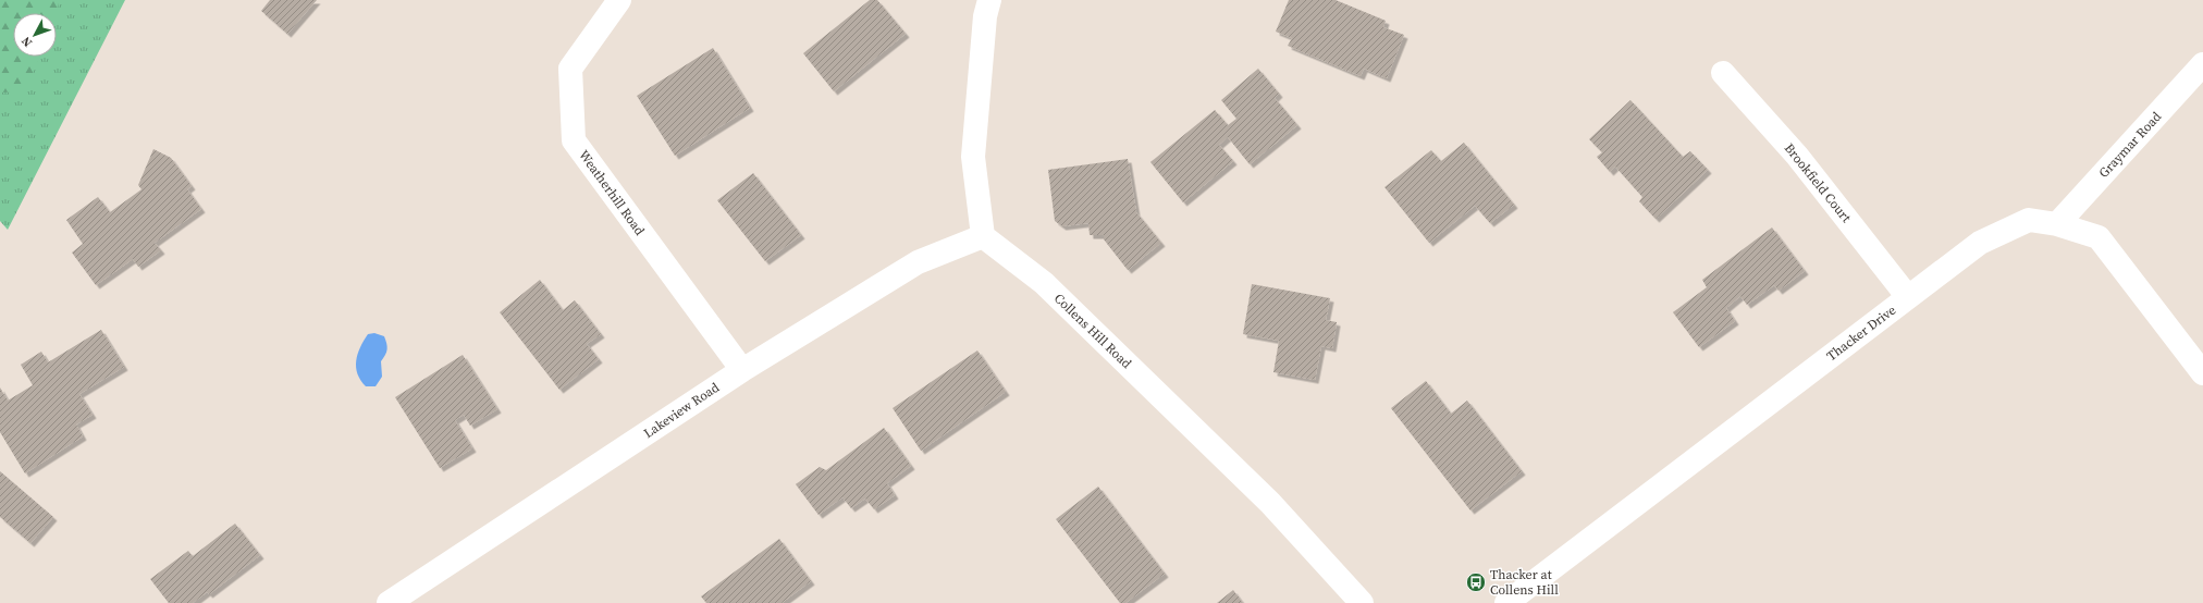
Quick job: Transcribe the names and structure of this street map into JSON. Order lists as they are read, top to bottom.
{
  "streets": {
    "street": [
      "Graymar Road",
      "Brookfield Court",
      "Weatherhill Road",
      "Collens Hill Road",
      "Thacker Drive",
      "Lakeview Road"
    ]
  },
  "crossings": [
    ["Graymar Road", "Thacker Drive"],
    ["Brookfield Court", "Thacker Drive"],
    ["Weatherhill Road", "Lakeview Road"],
    ["Collens Hill Road", "Lakeview Road"]
  ],
  "places": {
    "bus stop": ["Thacker at Collens Hill"]
  },
  "north": "bottom left"
}
